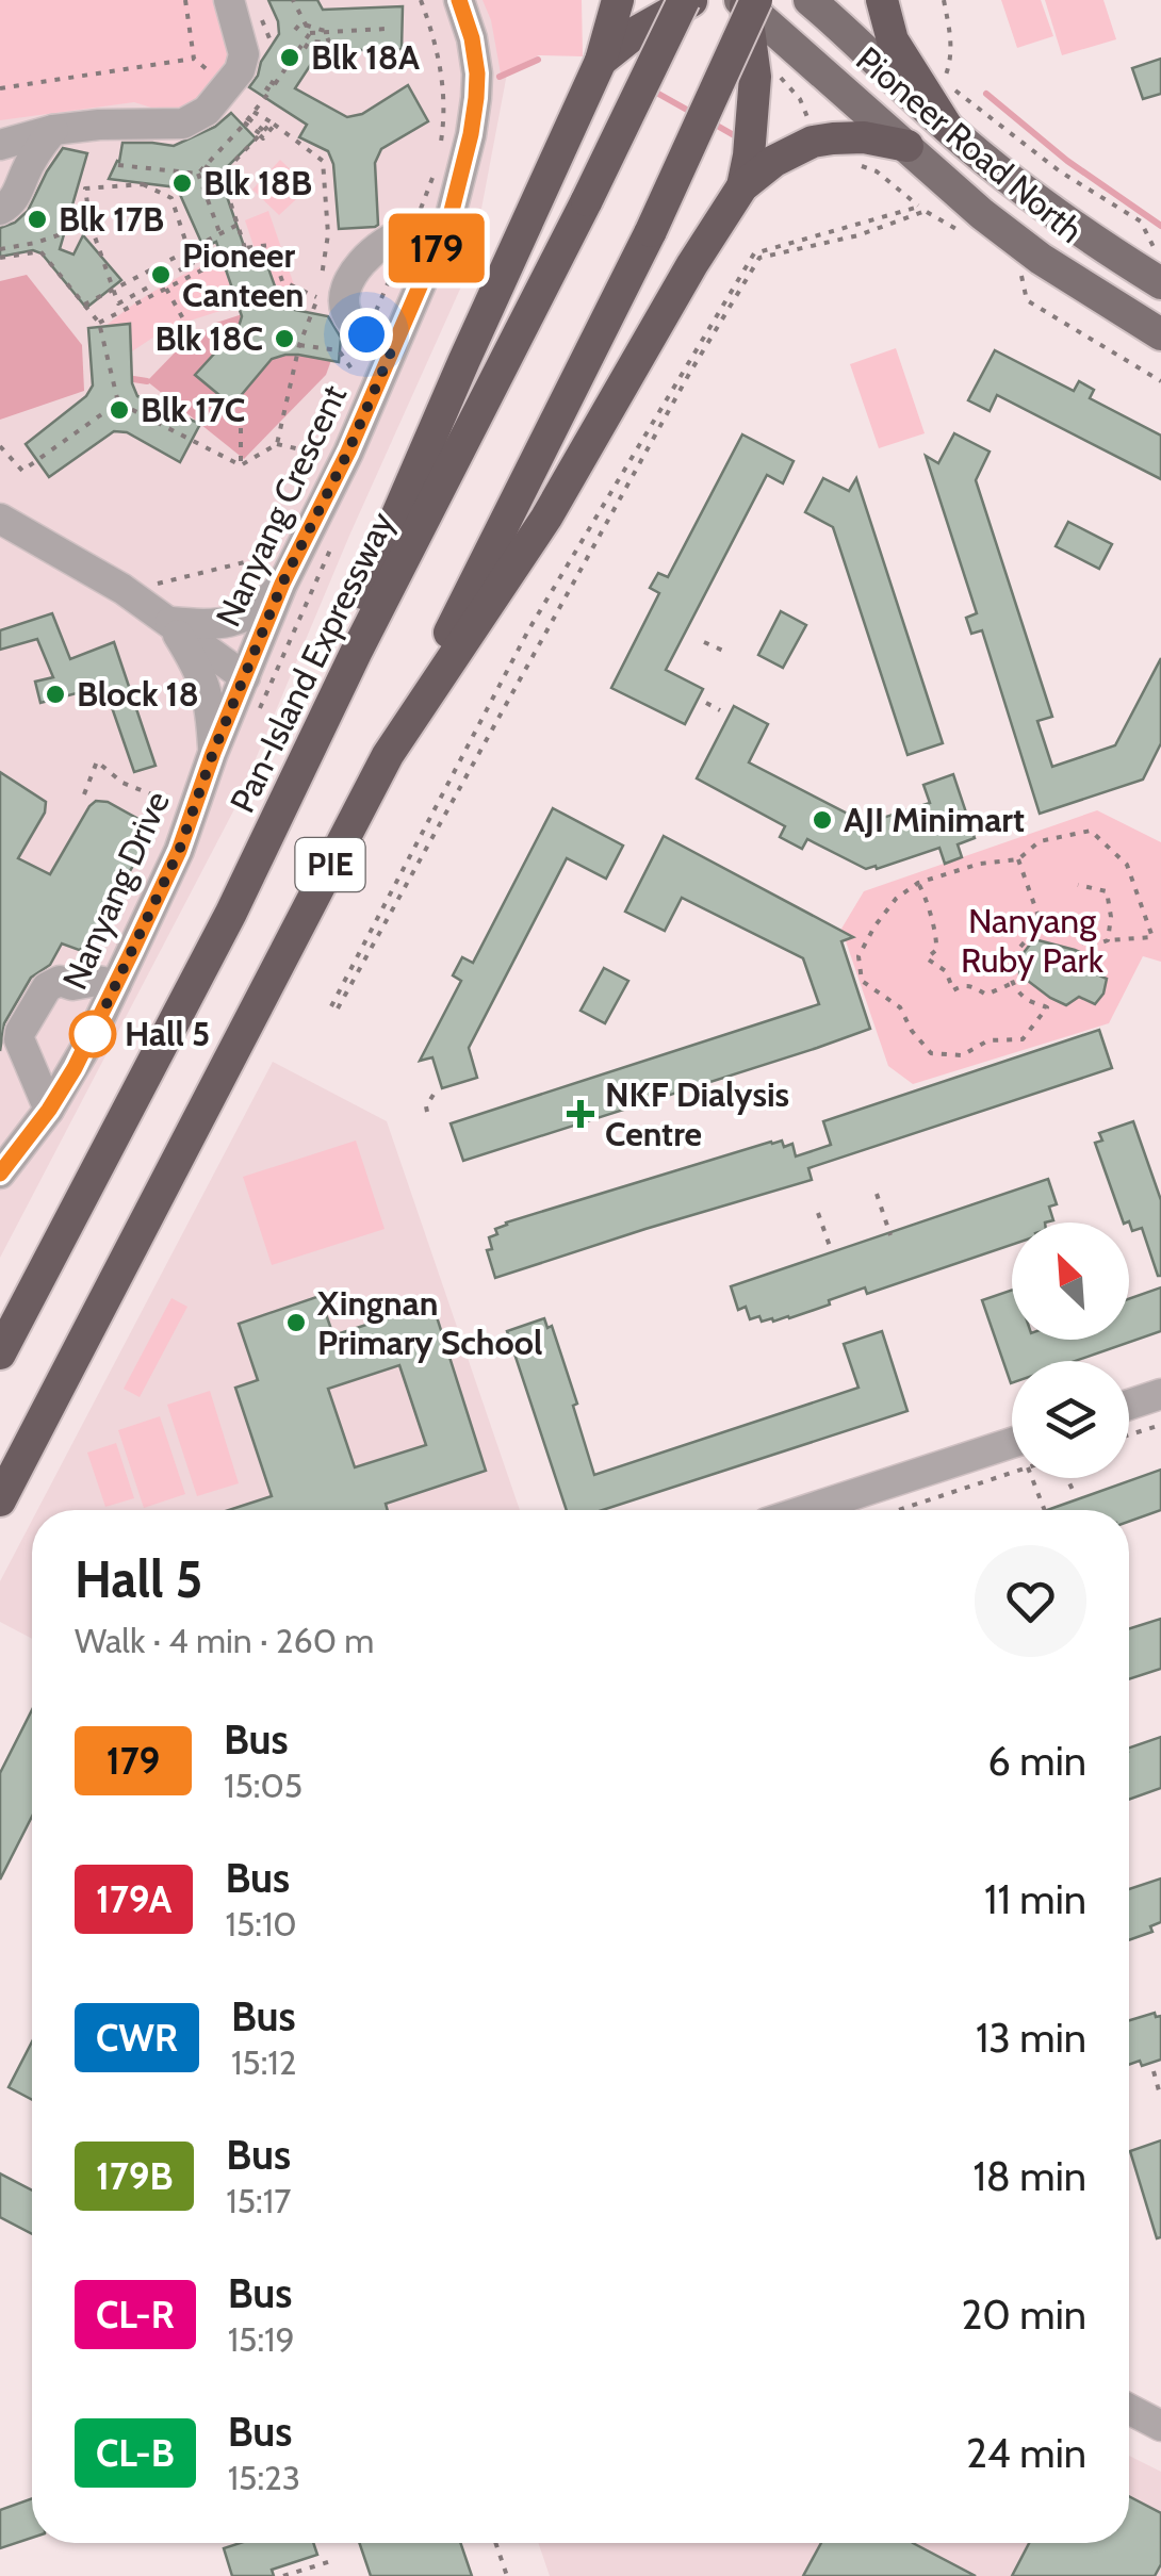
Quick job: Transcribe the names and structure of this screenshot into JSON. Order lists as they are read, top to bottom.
{
  "streets": {
    "highway": ["Pan-Island Expressway", "PIE"],
    "main road": ["Pioneer Road North"],
    "street": ["Nanyang Crescent", "Nanyang Drive"]
  },
  "crossings": [
    ["Pioneer Road North", "PIE"],
    ["Nanyang Crescent", "Nanyang Drive"]
  ],
  "parks": ["Nanyang Ruby Park"],
  "places": {
    "other": [
      "Blk 18A",
      "Blk 18B",
      "Blk 17B",
      "Pioneer Canteen",
      "Blk 18C",
      "Blk 17C",
      "Block 18",
      "AJI Minimart",
      "Hall 5",
      "Xingnan Primary School"
    ],
    "health": ["NKF Dialysis Centre"]
  },
  "lines": ["bus line 179"],
  "north": "top left",
  "page": {
    "on_map": "179",
    "heading": ["Hall 5", "Walk · 4 min · 260 m"],
    "list": [
      {
        "mark": "179",
        "name": "Bus",
        "note": "15:05",
        "value": "6 min"
      },
      {
        "mark": "179A",
        "name": "Bus",
        "note": "15:10",
        "value": "11 min"
      },
      {
        "mark": "CWR",
        "name": "Bus",
        "note": "15:12",
        "value": "13 min"
      },
      {
        "mark": "179B",
        "name": "Bus",
        "note": "15:17",
        "value": "18 min"
      },
      {
        "mark": "CL-R",
        "name": "Bus",
        "note": "15:19",
        "value": "20 min"
      },
      {
        "mark": "CL-B",
        "name": "Bus",
        "note": "15:23",
        "value": "24 min"
      }
    ]
  }
}
